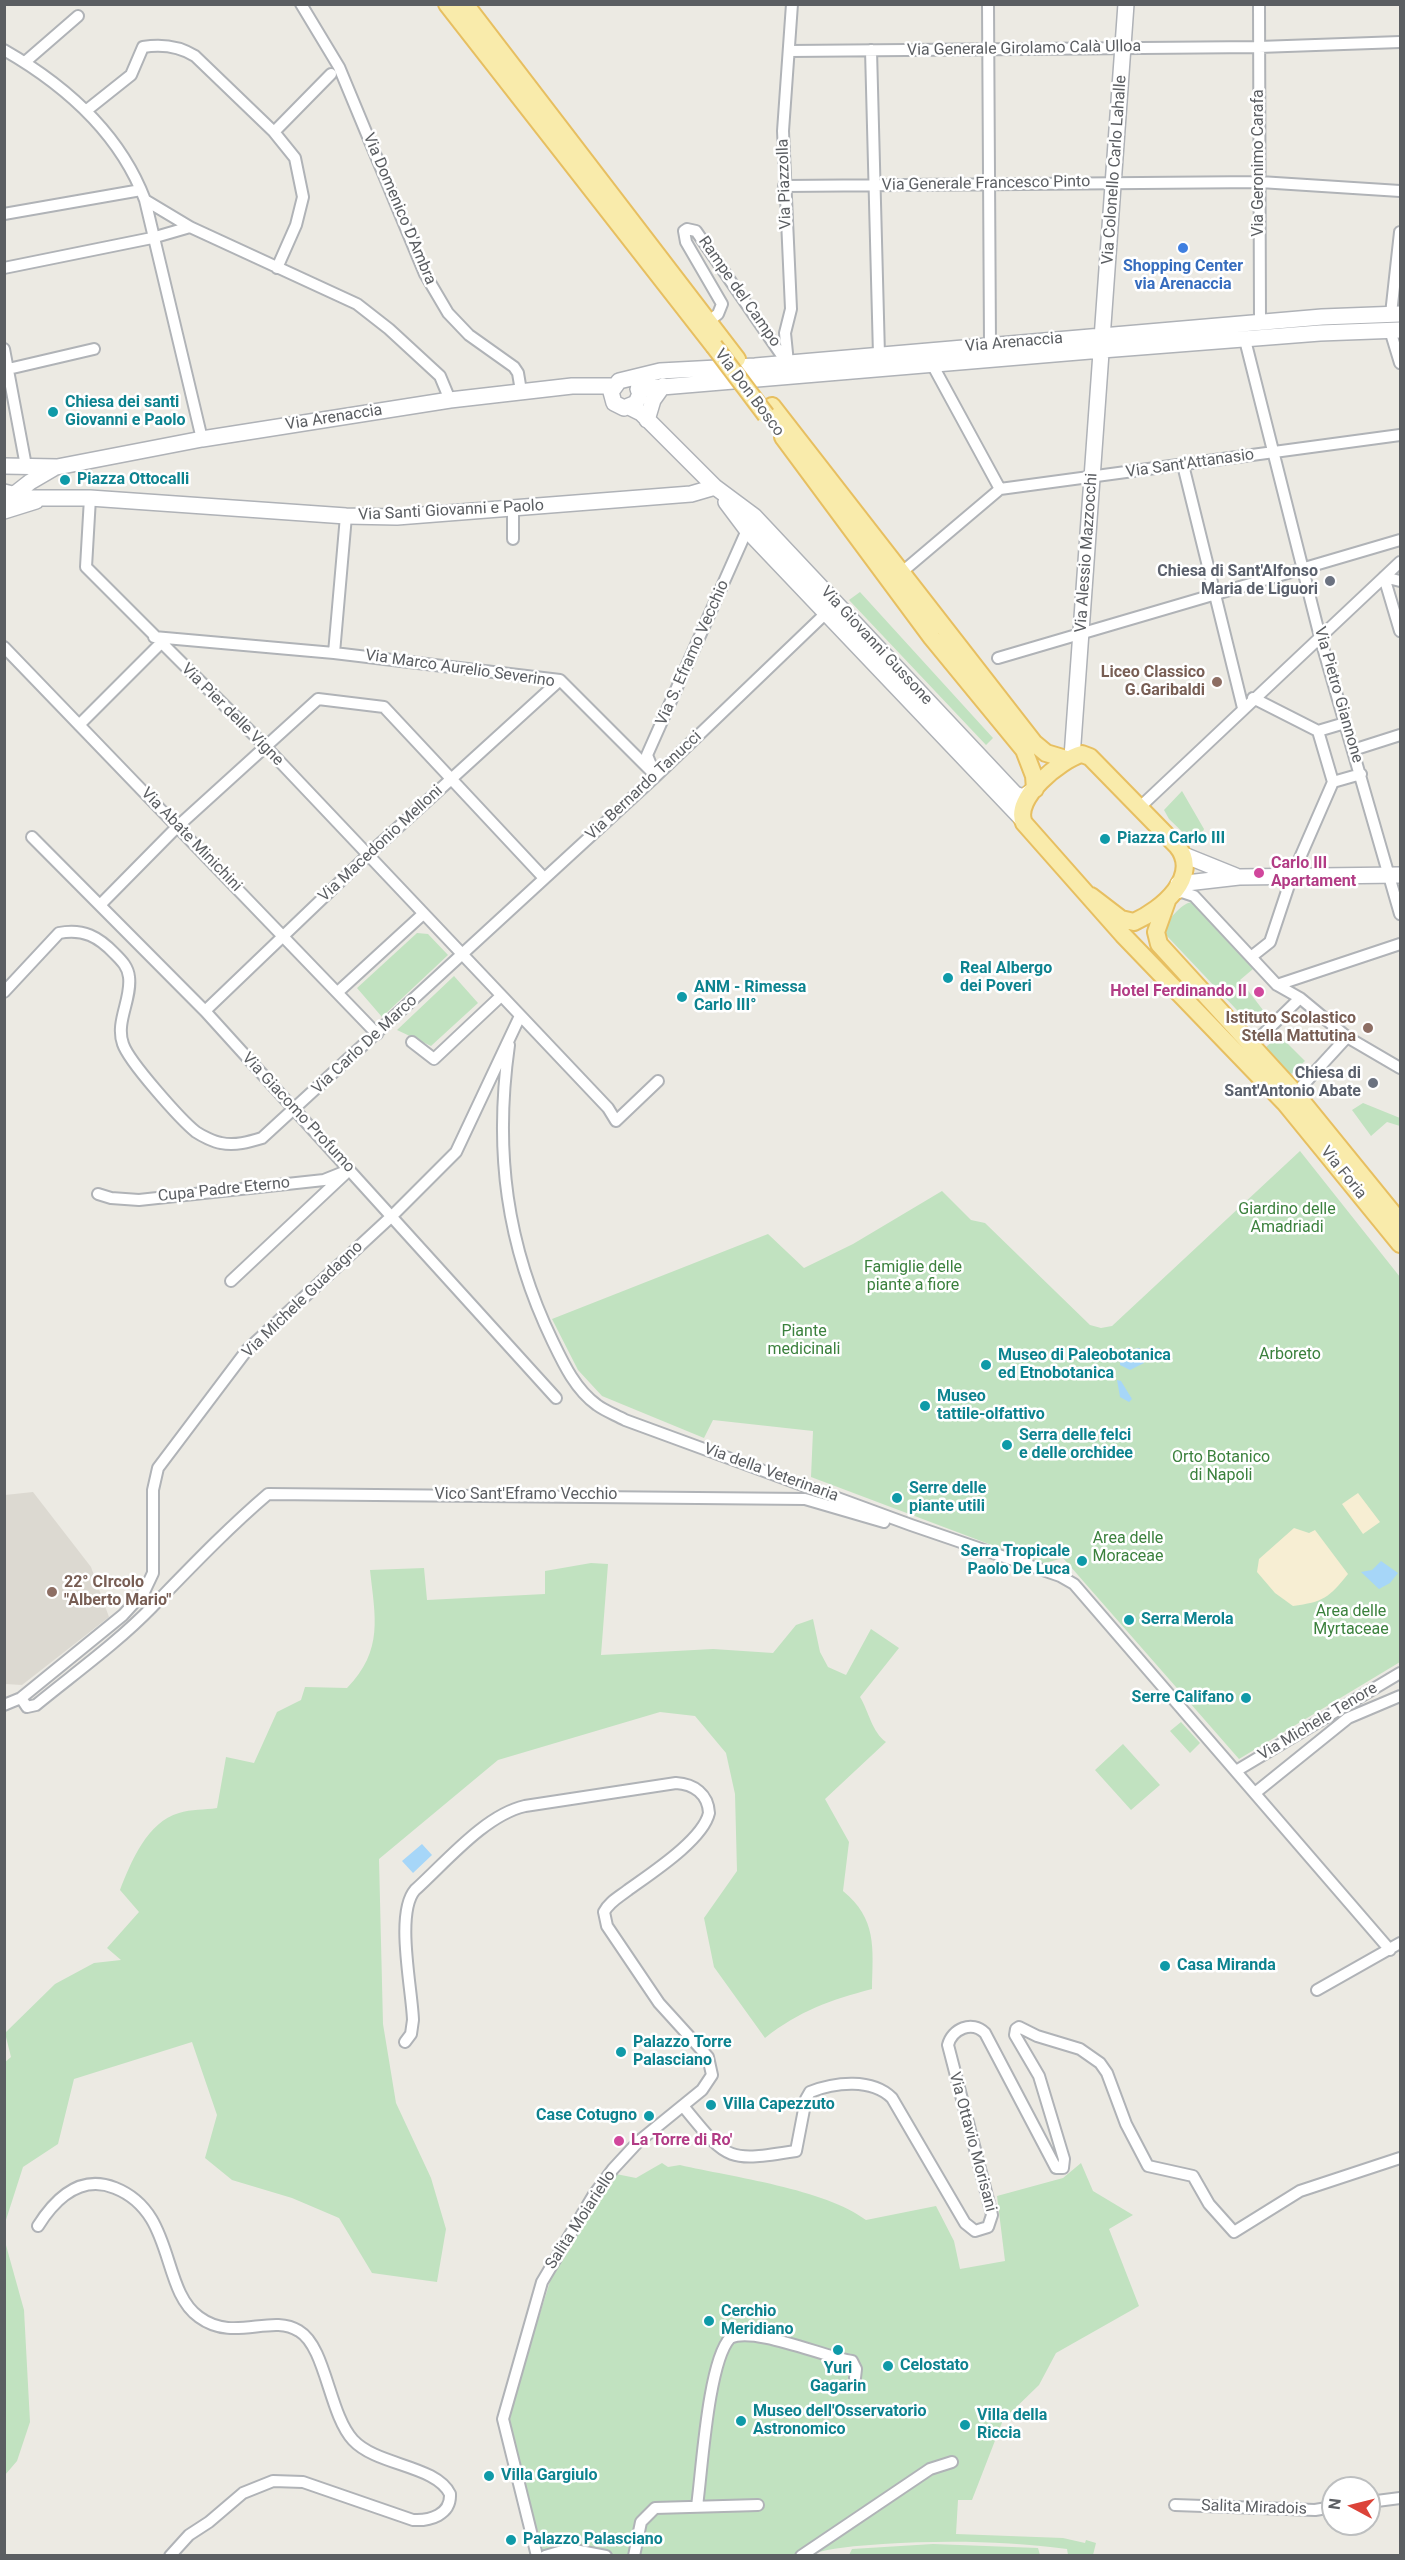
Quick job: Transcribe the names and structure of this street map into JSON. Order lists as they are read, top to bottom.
{
  "streets": {
    "main road": [
      "Via Colonello Carlo Lahalle",
      "Via Arenaccia",
      "Via Don Bosco",
      "Via Santi Giovanni e Paolo",
      "Via Alessio Mazzocchi",
      "Via Giovanni Gussone",
      "Via Foria"
    ],
    "street": [
      "Via Generale Girolamo Calà Ulloa",
      "Via Geronimo Carafa",
      "Via Piazzolla",
      "Via Generale Francesco Pinto",
      "Via Domenico D'Ambra",
      "Rampe del Campo",
      "Via Sant'Attanasio",
      "Via S. Eframo Vecchio",
      "Via Marco Aurelio Severino",
      "Via Pietro Giannone",
      "Via Pier delle Vigne",
      "Via Bernardo Tanucci",
      "Via Abate Minichini",
      "Via Macedonio Melloni",
      "Via Carlo De Marco",
      "Via Giacomo Profumo",
      "Cupa Padre Eterno",
      "Via Michele Guadagno",
      "Via della Veterinaria",
      "Vico Sant'Eframo Vecchio",
      "Via Michele Tenore",
      "Via Ottavio Morisani",
      "Salita Moiariello",
      "Salita Miradois"
    ]
  },
  "crossings": [
    ["Via Generale Girolamo Calà Ulloa", "Via Geronimo Carafa"],
    ["Via Generale Girolamo Calà Ulloa", "Via Colonello Carlo Lahalle"],
    ["Via Generale Girolamo Calà Ulloa", "Via Piazzolla"],
    ["Via Geronimo Carafa", "Via Generale Francesco Pinto"],
    ["Via Geronimo Carafa", "Via Arenaccia"],
    ["Via Colonello Carlo Lahalle", "Via Generale Francesco Pinto"],
    ["Via Colonello Carlo Lahalle", "Via Arenaccia"],
    ["Via Colonello Carlo Lahalle", "Via Alessio Mazzocchi"],
    ["Via Piazzolla", "Via Generale Francesco Pinto"],
    ["Via Piazzolla", "Rampe del Campo"],
    ["Via Piazzolla", "Via Arenaccia"],
    ["Via Domenico D'Ambra", "Via Arenaccia"],
    ["Rampe del Campo", "Via Arenaccia"],
    ["Rampe del Campo", "Via Don Bosco"],
    ["Via Arenaccia", "Via Alessio Mazzocchi"],
    ["Via Arenaccia", "Via Giovanni Gussone"],
    ["Via Arenaccia", "Via Pietro Giannone"],
    ["Via Don Bosco", "Via Alessio Mazzocchi"],
    ["Via Don Bosco", "Via Giovanni Gussone"],
    ["Via Sant'Attanasio", "Via Alessio Mazzocchi"],
    ["Via Sant'Attanasio", "Via Pietro Giannone"],
    ["Via Santi Giovanni e Paolo", "Via Giovanni Gussone"],
    ["Via Santi Giovanni e Paolo", "Via Pier delle Vigne"],
    ["Via Giovanni Gussone", "Via S. Eframo Vecchio"],
    ["Via Giovanni Gussone", "Via Bernardo Tanucci"],
    ["Via S. Eframo Vecchio", "Via Marco Aurelio Severino"],
    ["Via S. Eframo Vecchio", "Via Bernardo Tanucci"],
    ["Via Marco Aurelio Severino", "Via Pier delle Vigne"],
    ["Via Marco Aurelio Severino", "Via Bernardo Tanucci"],
    ["Via Marco Aurelio Severino", "Via Macedonio Melloni"],
    ["Via Pier delle Vigne", "Via Bernardo Tanucci"],
    ["Via Pier delle Vigne", "Via Macedonio Melloni"],
    ["Via Pier delle Vigne", "Via Carlo De Marco"],
    ["Via Bernardo Tanucci", "Via Carlo De Marco"],
    ["Via Abate Minichini", "Via Macedonio Melloni"],
    ["Via Abate Minichini", "Via Carlo De Marco"],
    ["Via Macedonio Melloni", "Via Giacomo Profumo"],
    ["Via Carlo De Marco", "Via Giacomo Profumo"],
    ["Via Giacomo Profumo", "Cupa Padre Eterno"],
    ["Via Giacomo Profumo", "Via Michele Guadagno"],
    ["Via Michele Guadagno", "Via della Veterinaria"],
    ["Via Michele Guadagno", "Vico Sant'Eframo Vecchio"],
    ["Via della Veterinaria", "Vico Sant'Eframo Vecchio"],
    ["Via della Veterinaria", "Via Michele Tenore"],
    ["Via Ottavio Morisani", "Salita Moiariello"]
  ],
  "parks": [
    "Giardino delle Amadriadi",
    "Famiglie delle piante a fiore",
    "Piante medicinali",
    "Arboreto",
    "Orto Botanico di Napoli",
    "Area delle Moraceae",
    "Area delle Myrtaceae"
  ],
  "places": [
    "Shopping Center via Arenaccia",
    "Chiesa dei santi Giovanni e Paolo",
    "Piazza Ottocalli",
    "Chiesa di Sant'Alfonso Maria de Liguori",
    "Liceo Classico G.Garibaldi",
    "Piazza Carlo III",
    "Carlo III Apartament",
    "Real Albergo dei Poveri",
    "Hotel Ferdinando II",
    "ANM - Rimessa Carlo III°",
    "Istituto Scolastico Stella Mattutina",
    "Chiesa di Sant'Antonio Abate",
    "Museo di Paleobotanica ed Etnobotanica",
    "Museo tattile-olfattivo",
    "Serra delle felci e delle orchidee",
    "Serre delle piante utili",
    "Serra Tropicale Paolo De Luca",
    "22° CIrcolo \"Alberto Mario\"",
    "Serra Merola",
    "Serre Califano",
    "Casa Miranda",
    "Palazzo Torre Palasciano",
    "Villa Capezzuto",
    "Case Cotugno",
    "La Torre di Ro'",
    "Cerchio Meridiano",
    "Yuri Gagarin",
    "Celostato",
    "Museo dell'Osservatorio Astronomico",
    "Villa della Riccia",
    "Villa Gargiulo",
    "Palazzo Palasciano"
  ],
  "north": "left"
}
